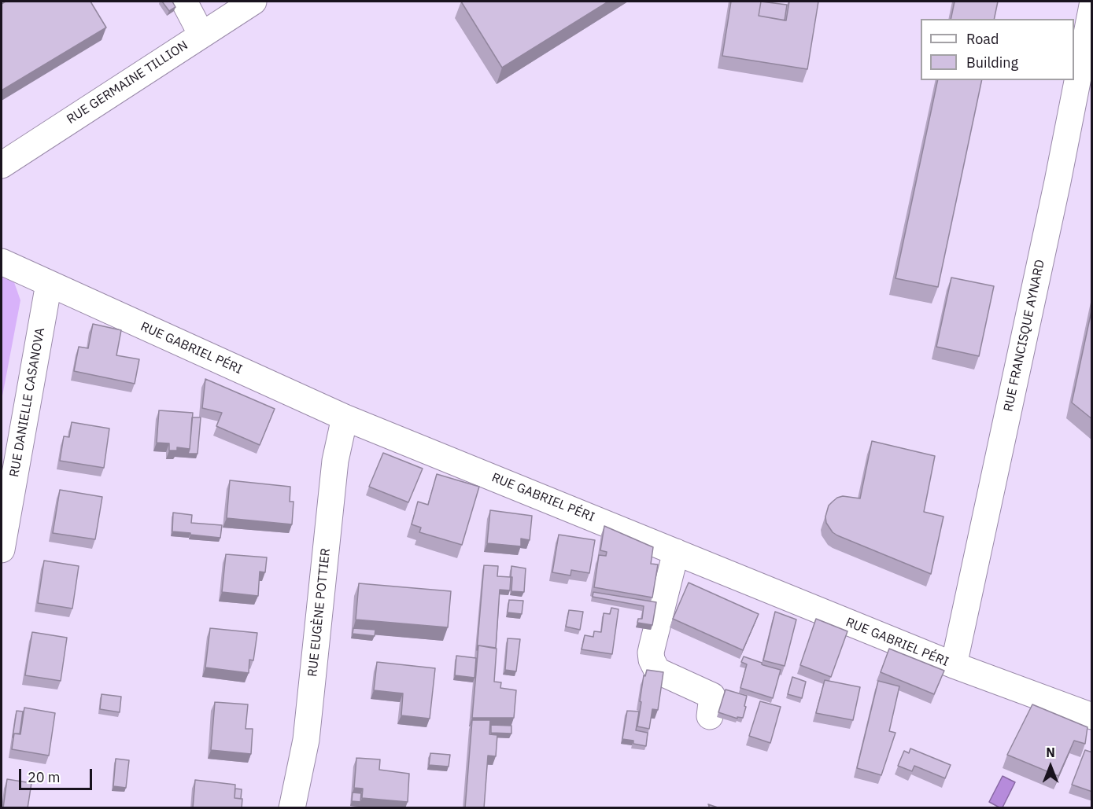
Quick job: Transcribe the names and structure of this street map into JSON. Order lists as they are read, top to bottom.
{
  "streets": {
    "street": [
      "RUE GERMAINE TILLION",
      "RUE FRANCISQUE AYNARD",
      "RUE GABRIEL PÉRI",
      "RUE DANIELLE CASANOVA",
      "RUE EUGÈNE POTTIER"
    ]
  },
  "crossings": [
    ["RUE FRANCISQUE AYNARD", "RUE GABRIEL PÉRI"],
    ["RUE GABRIEL PÉRI", "RUE DANIELLE CASANOVA"],
    ["RUE GABRIEL PÉRI", "RUE EUGÈNE POTTIER"]
  ],
  "legend": ["Road", "Building"],
  "scale_bar": "20 m",
  "north": "top"
}
